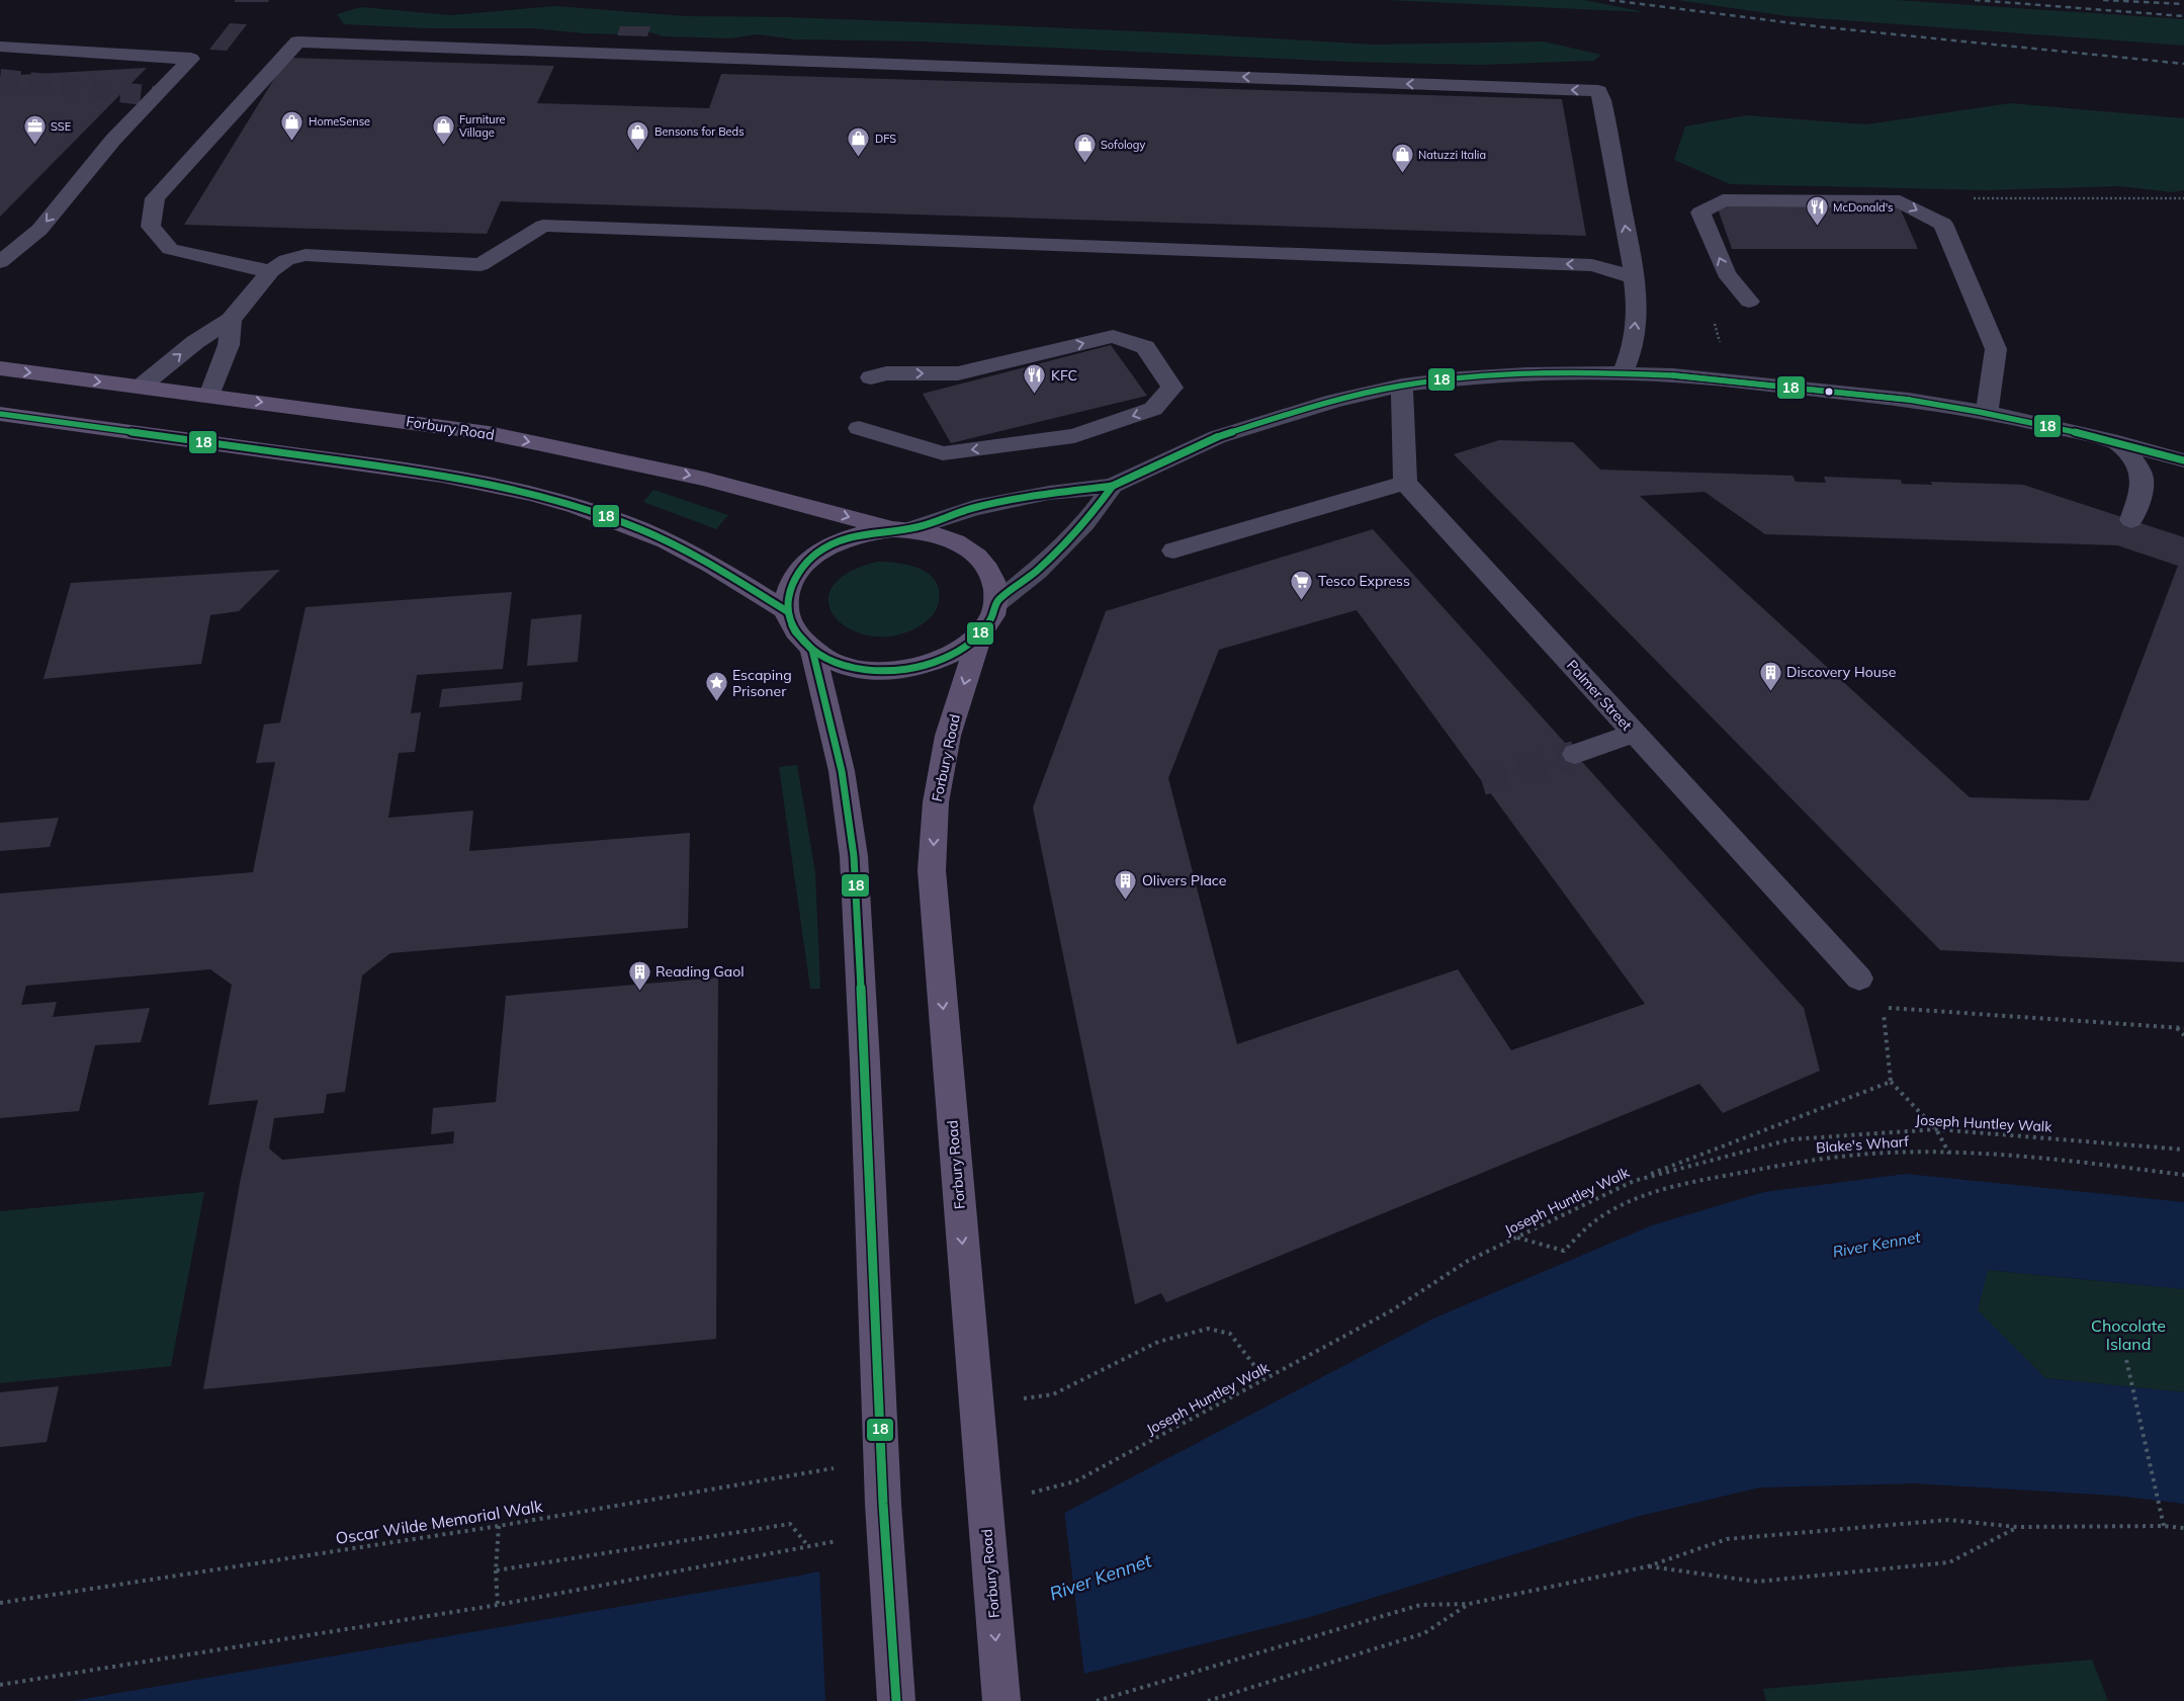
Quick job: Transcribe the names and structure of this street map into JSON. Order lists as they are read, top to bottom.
{
  "streets": {
    "main road": ["Forbury Road"],
    "street": ["Palmer Street"],
    "path": ["Joseph Huntley Walk", "Blake's Wharf", "Oscar Wilde Memorial Walk"]
  },
  "crossings": [
    ["Joseph Huntley Walk", "Blake's Wharf"]
  ],
  "water": ["River Kennet"],
  "parks": ["Chocolate Island"],
  "places": {
    "shop": [
      "HomeSense",
      "Furniture Village",
      "Bensons for Beds",
      "DFS",
      "Sofology",
      "Natuzzi Italia"
    ],
    "office": ["SSE"],
    "restaurant": ["McDonald's", "KFC"],
    "supermarket": ["Tesco Express"],
    "building": ["Discovery House", "Olivers Place", "Reading Gaol"],
    "place": ["Escaping Prisoner"]
  },
  "lines": ["transit line 18"]
}
